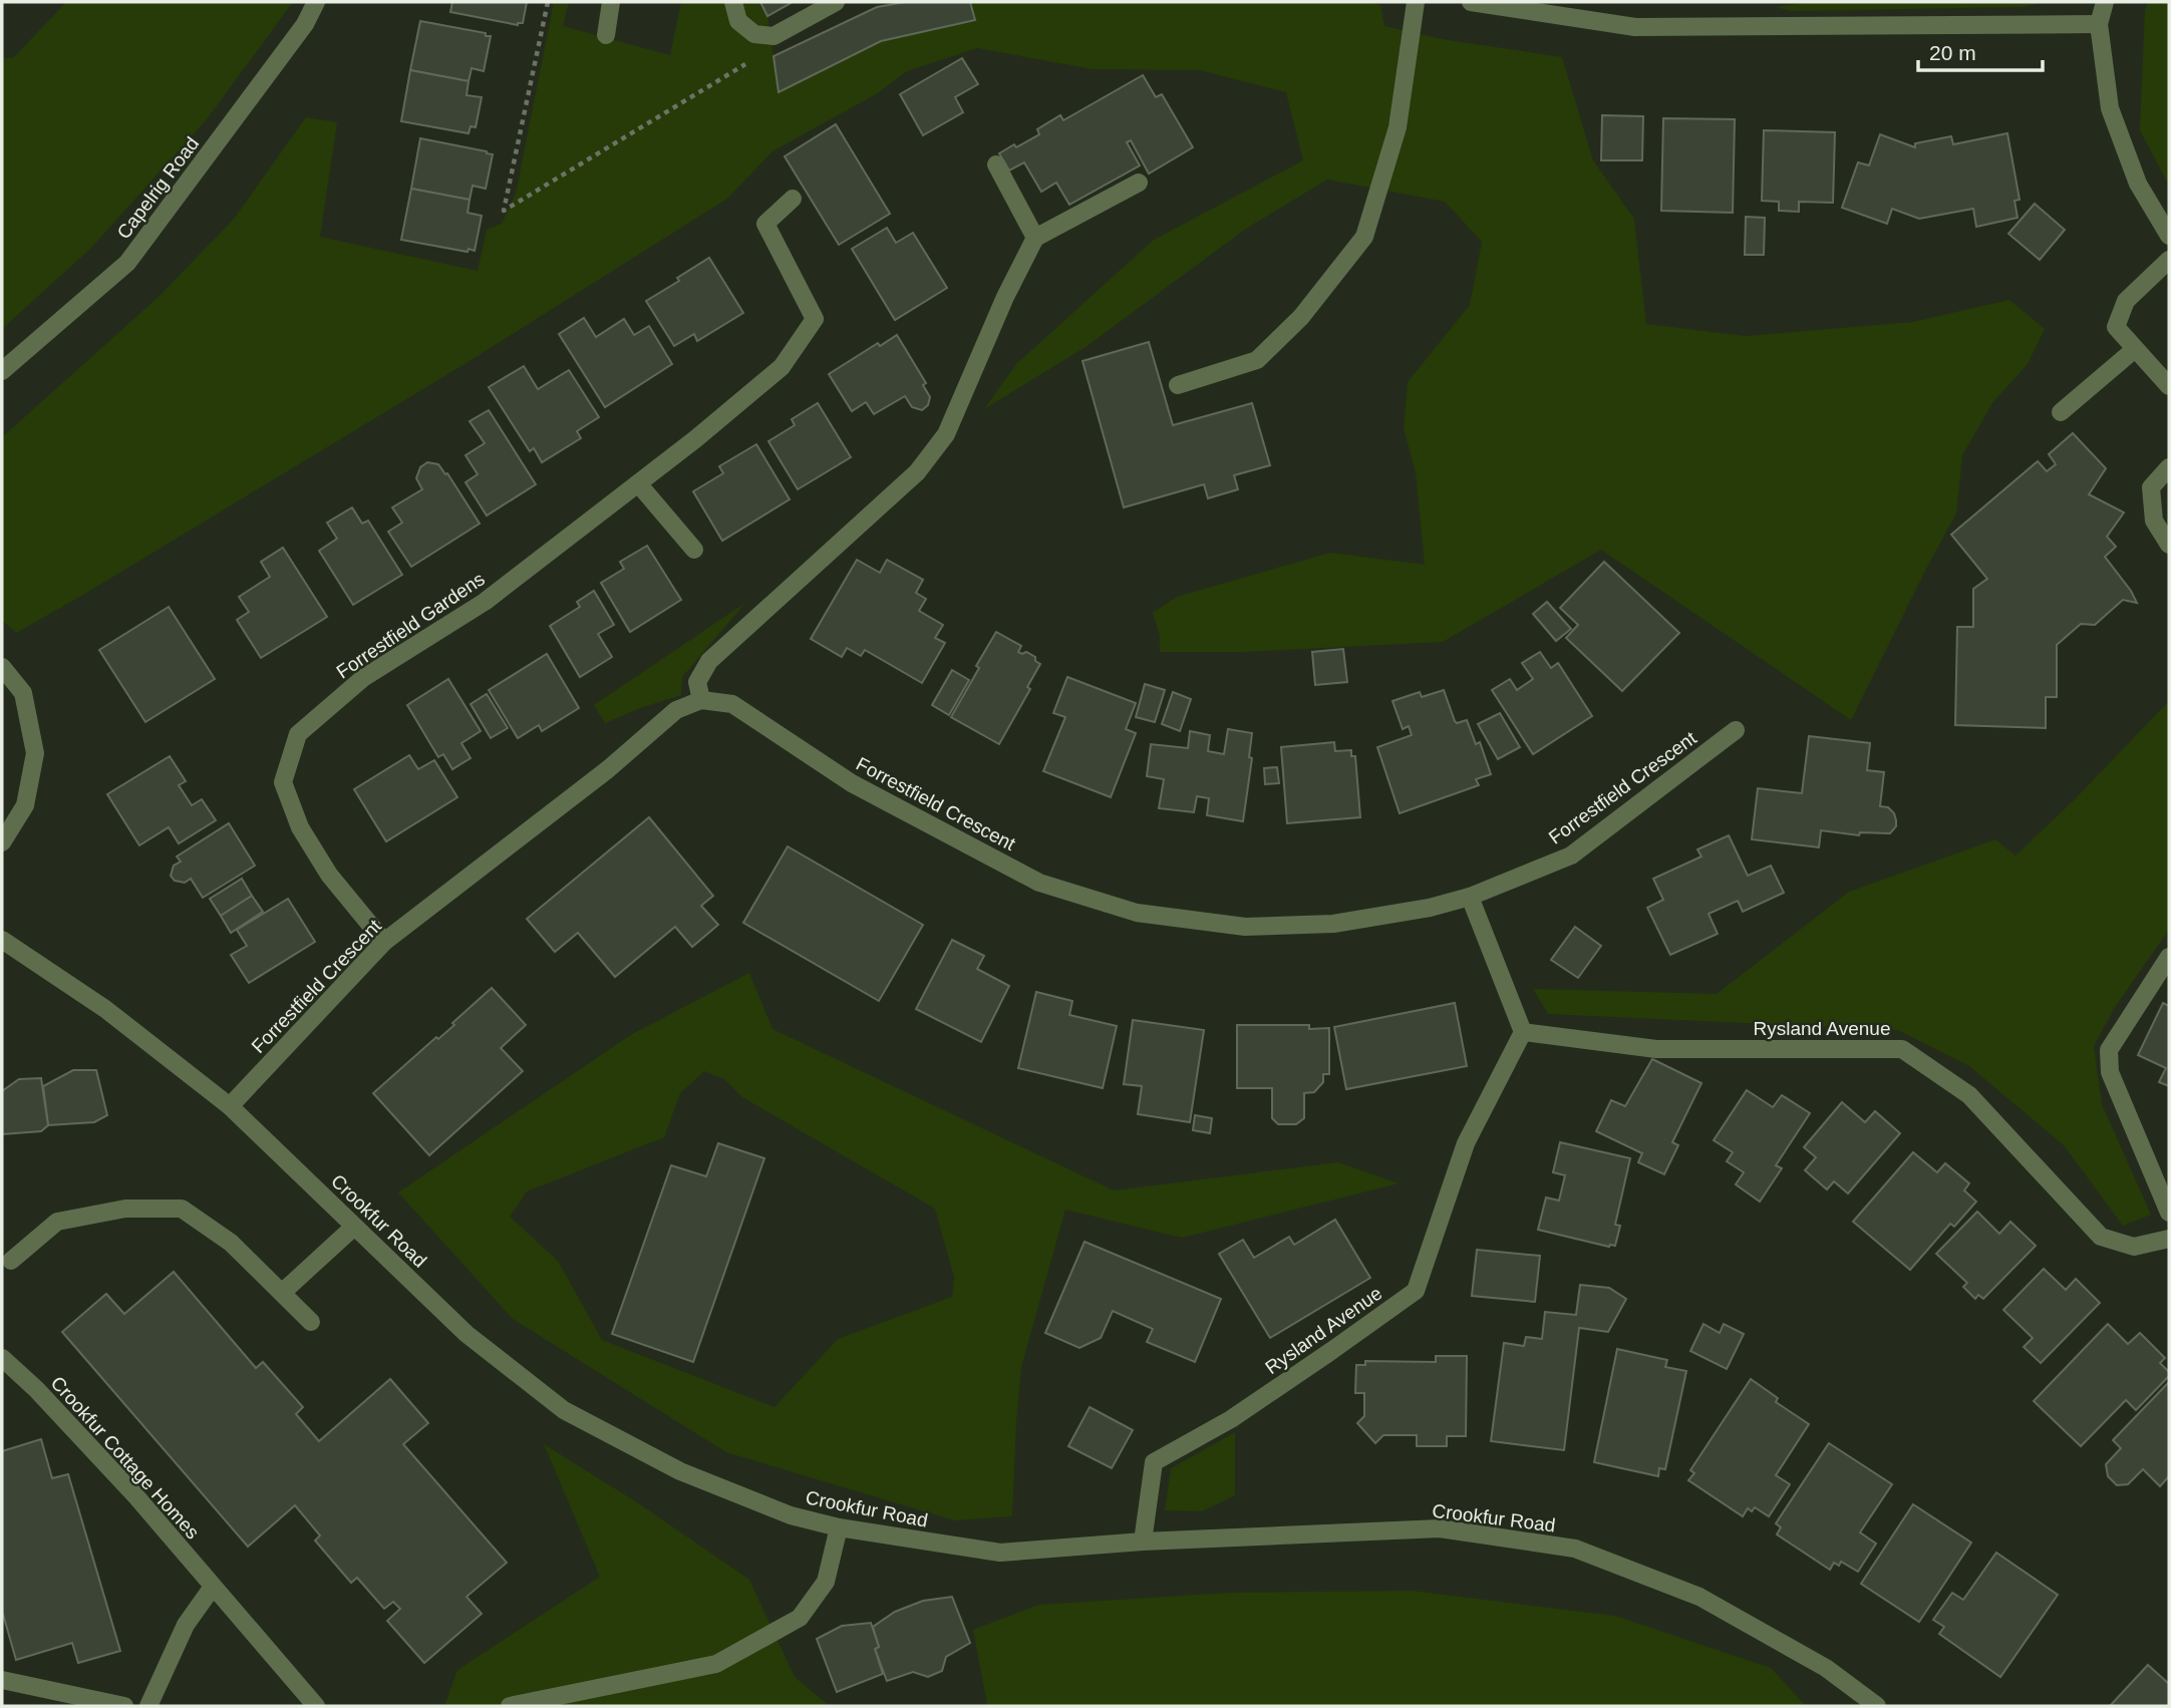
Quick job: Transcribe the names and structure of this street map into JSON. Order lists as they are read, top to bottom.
{
  "streets": {
    "street": [
      "Capelrig Road",
      "Forrestfield Gardens",
      "Forrestfield Crescent",
      "Rysland Avenue",
      "Crookfur Road",
      "Crookfur Cottage Homes"
    ]
  },
  "crossings": [
    ["Forrestfield Gardens", "Forrestfield Crescent"],
    ["Forrestfield Crescent", "Crookfur Road"],
    ["Rysland Avenue", "Crookfur Road"]
  ],
  "scale_bar": "20 m"
}
